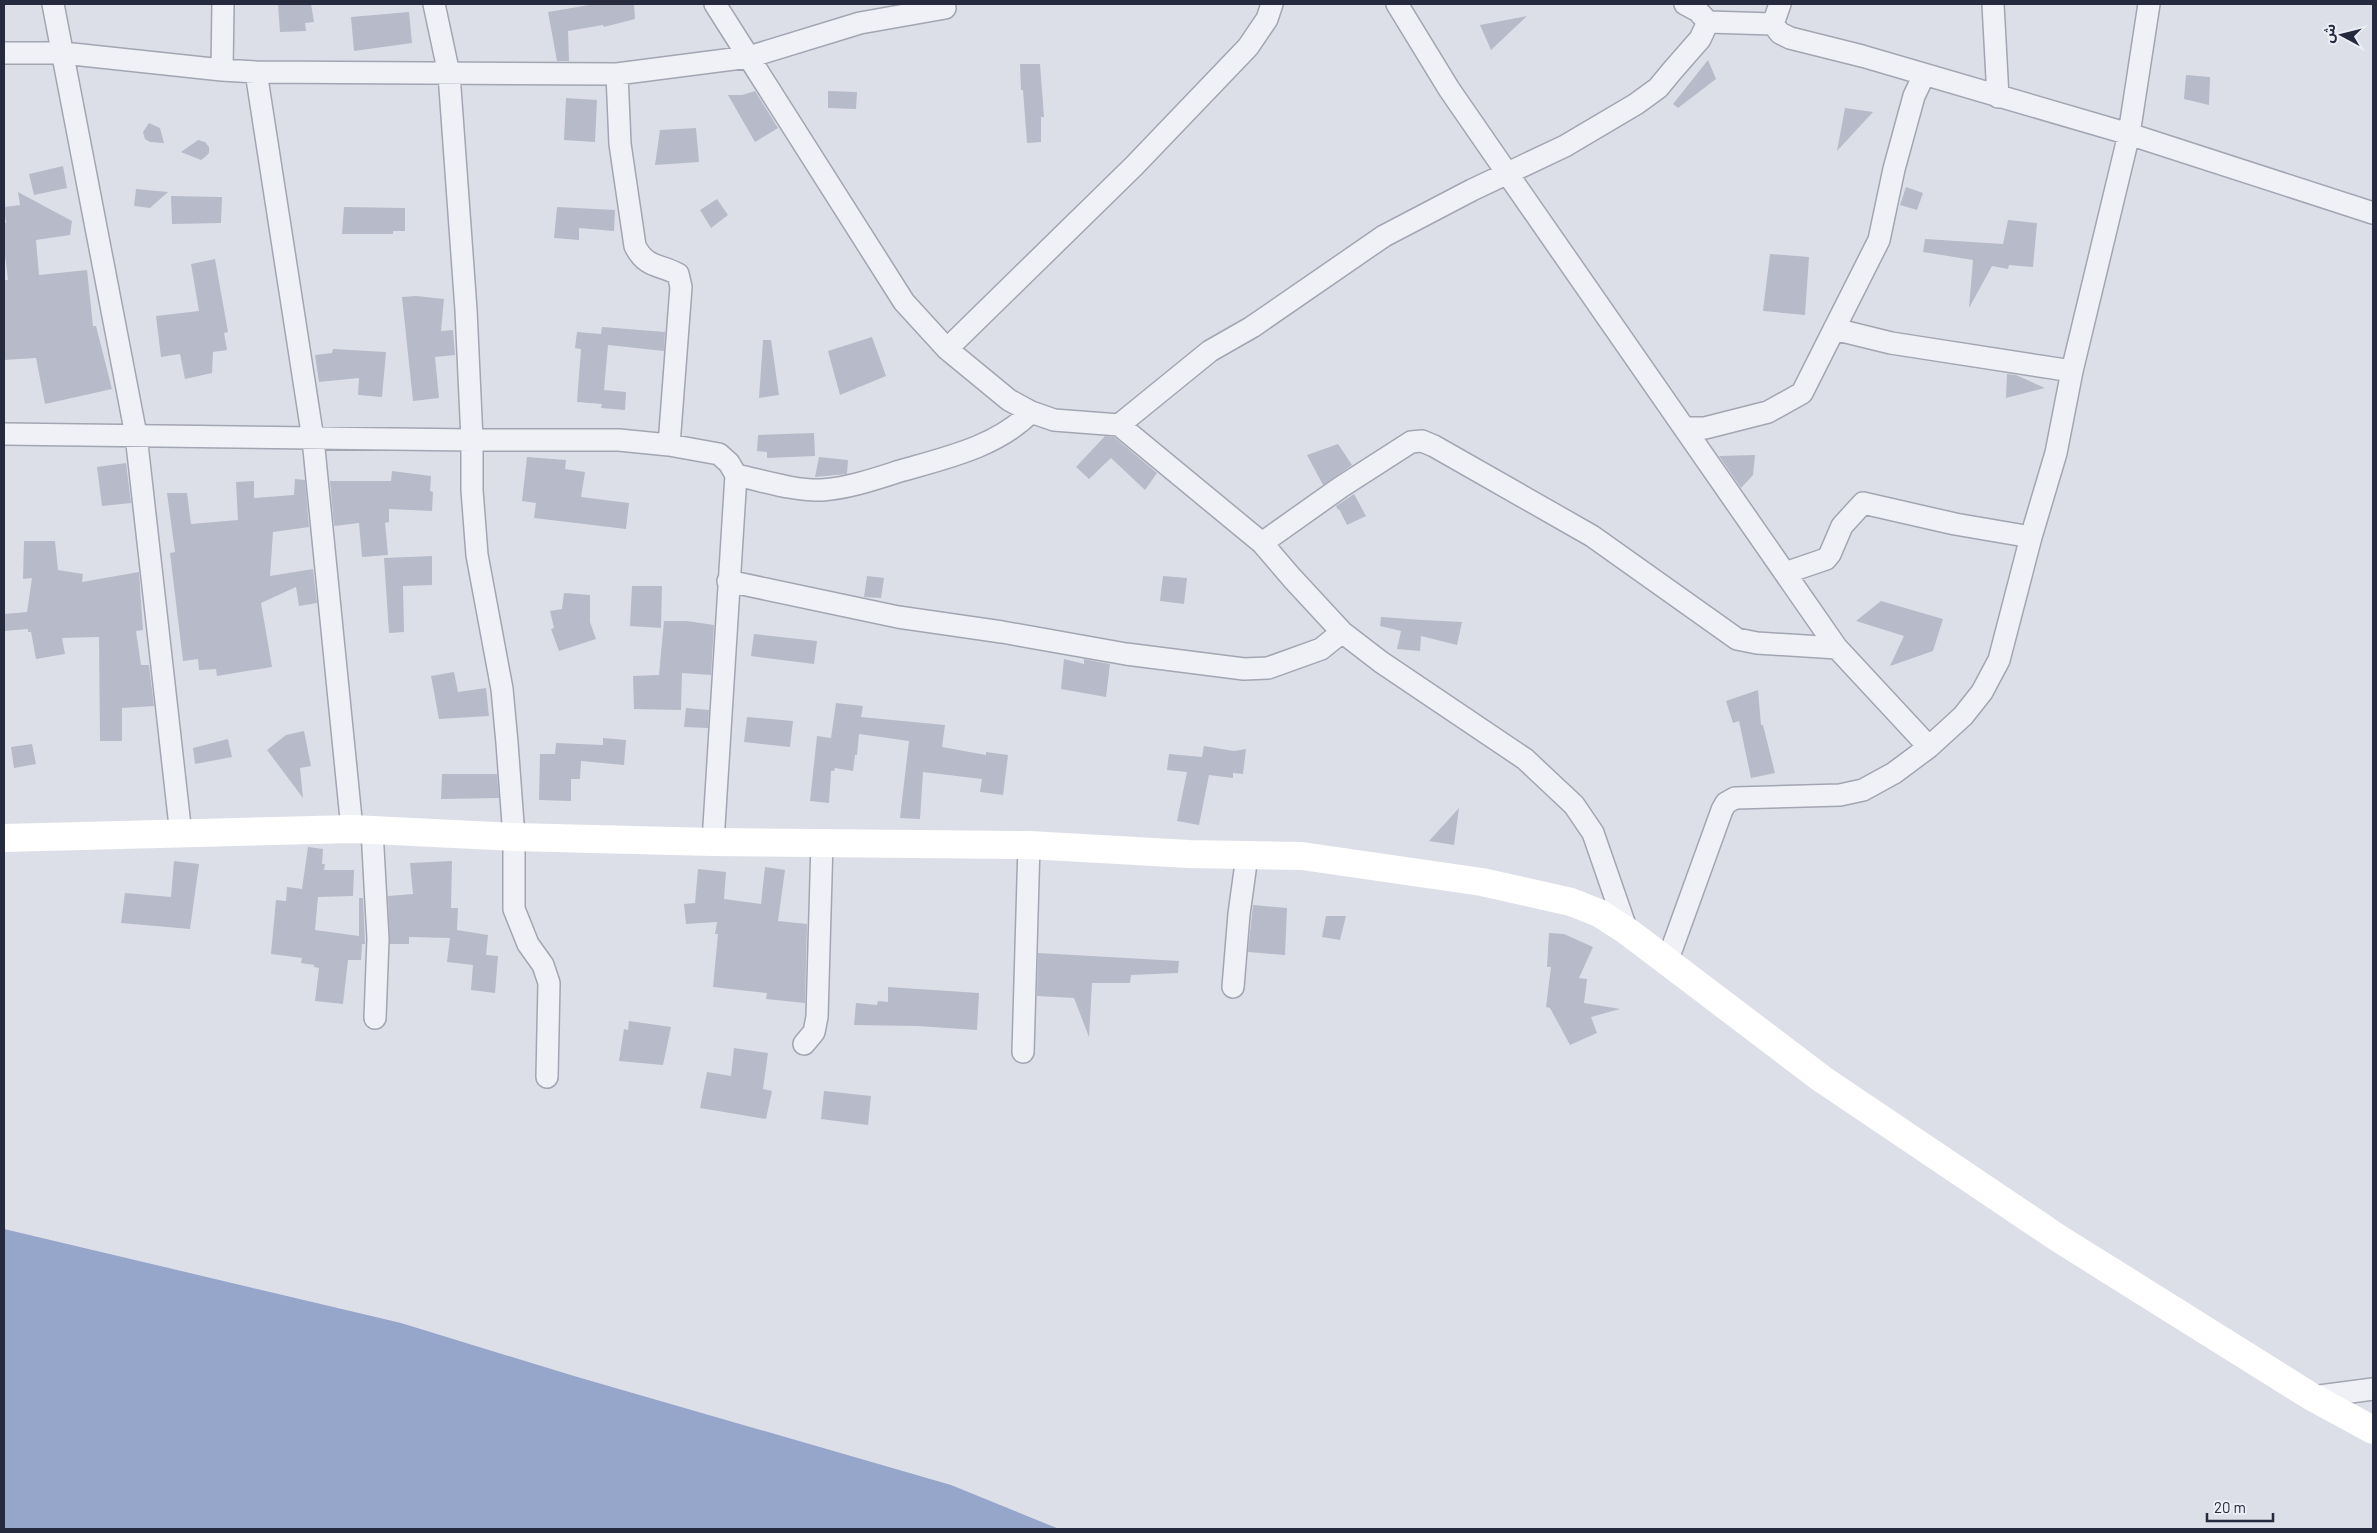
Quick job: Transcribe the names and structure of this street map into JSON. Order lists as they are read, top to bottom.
{
  "scale_bar": "20 m",
  "north": "left"
}
